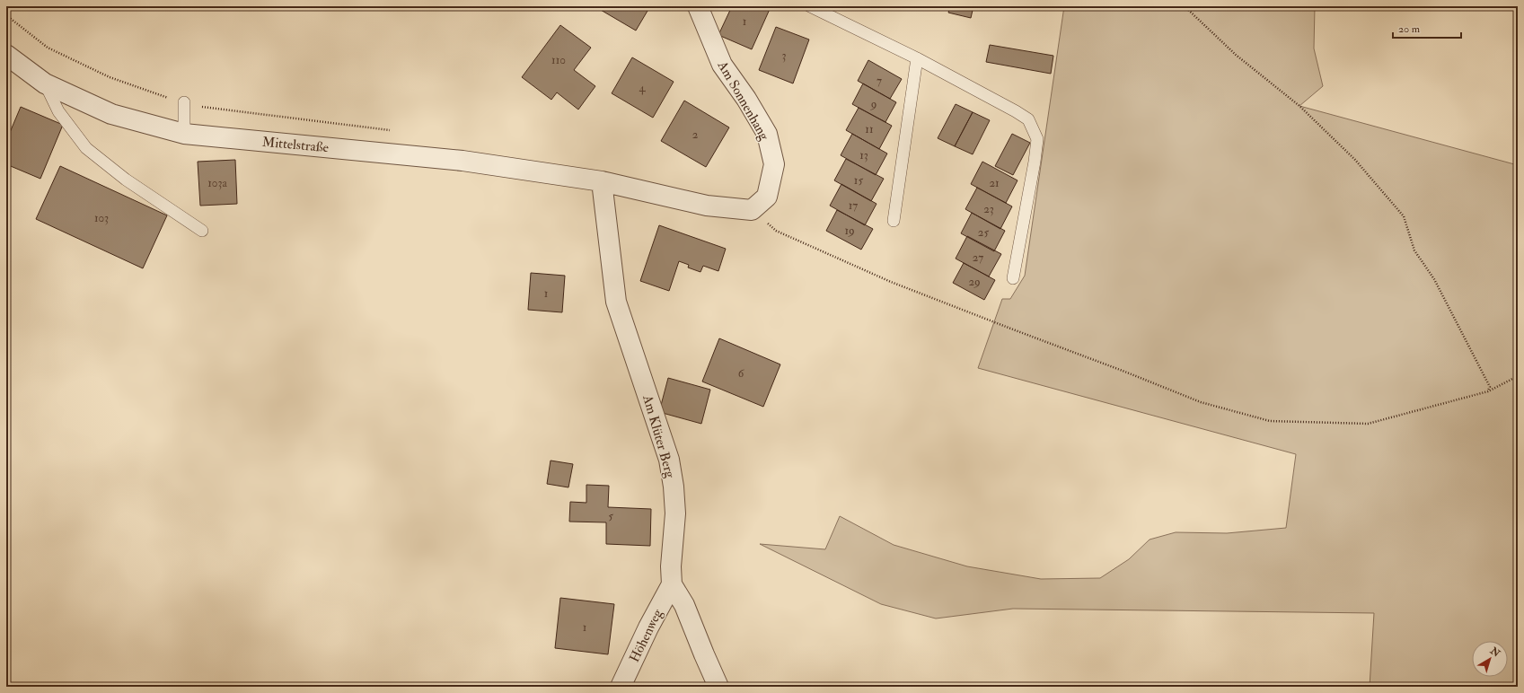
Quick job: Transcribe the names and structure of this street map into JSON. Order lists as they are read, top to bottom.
{
  "streets": {
    "street": [
      "Am Sonnenhang",
      "Mittelstraße",
      "Am Klüter Berg",
      "Höhenweg"
    ]
  },
  "crossings": [
    ["Mittelstraße", "Am Klüter Berg"],
    ["Am Klüter Berg", "Höhenweg"]
  ],
  "house_numbers": [
    "1",
    "3",
    "110",
    "7",
    "4",
    "9",
    "11",
    "2",
    "13",
    "15",
    "103a",
    "21",
    "17",
    "23",
    "103",
    "19",
    "25",
    "27",
    "29",
    "1",
    "6",
    "5",
    "1"
  ],
  "scale_bar": "20 m",
  "north": "top right"
}
